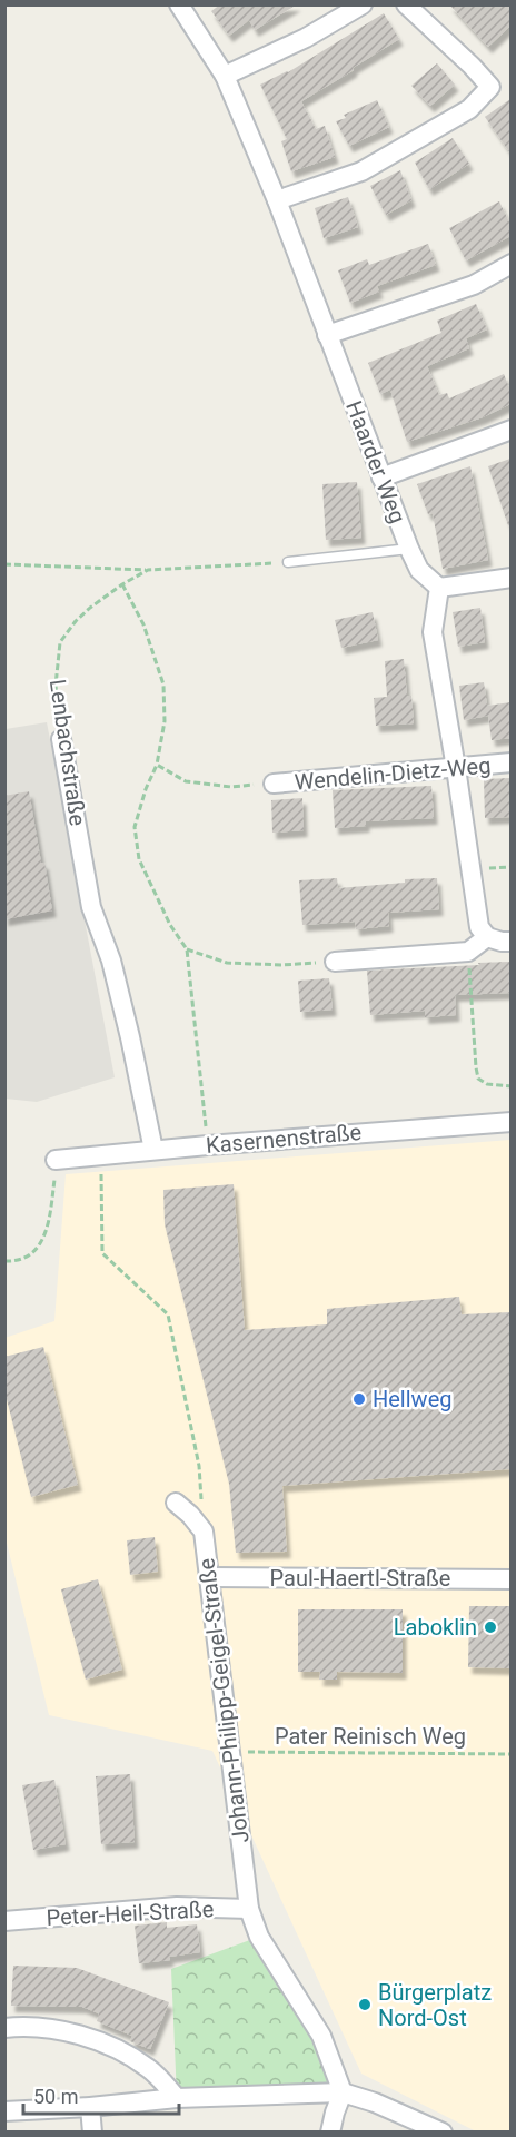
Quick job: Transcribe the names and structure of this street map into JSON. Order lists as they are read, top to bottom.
{
  "streets": {
    "street": [
      "Haarder Weg",
      "Lenbachstraße",
      "Wendelin-Dietz-Weg",
      "Kasernenstraße",
      "Paul-Haertl-Straße",
      "Johann-Philipp-Geigel-Straße",
      "Peter-Heil-Straße"
    ],
    "path": ["Pater Reinisch Weg"]
  },
  "crossings": [
    ["Lenbachstraße", "Kasernenstraße"],
    ["Paul-Haertl-Straße", "Johann-Philipp-Geigel-Straße"],
    ["Johann-Philipp-Geigel-Straße", "Pater Reinisch Weg"],
    ["Johann-Philipp-Geigel-Straße", "Peter-Heil-Straße"]
  ],
  "places": ["Hellweg", "Laboklin", "Bürgerplatz Nord-Ost"],
  "scale_bar": "50 m"
}
